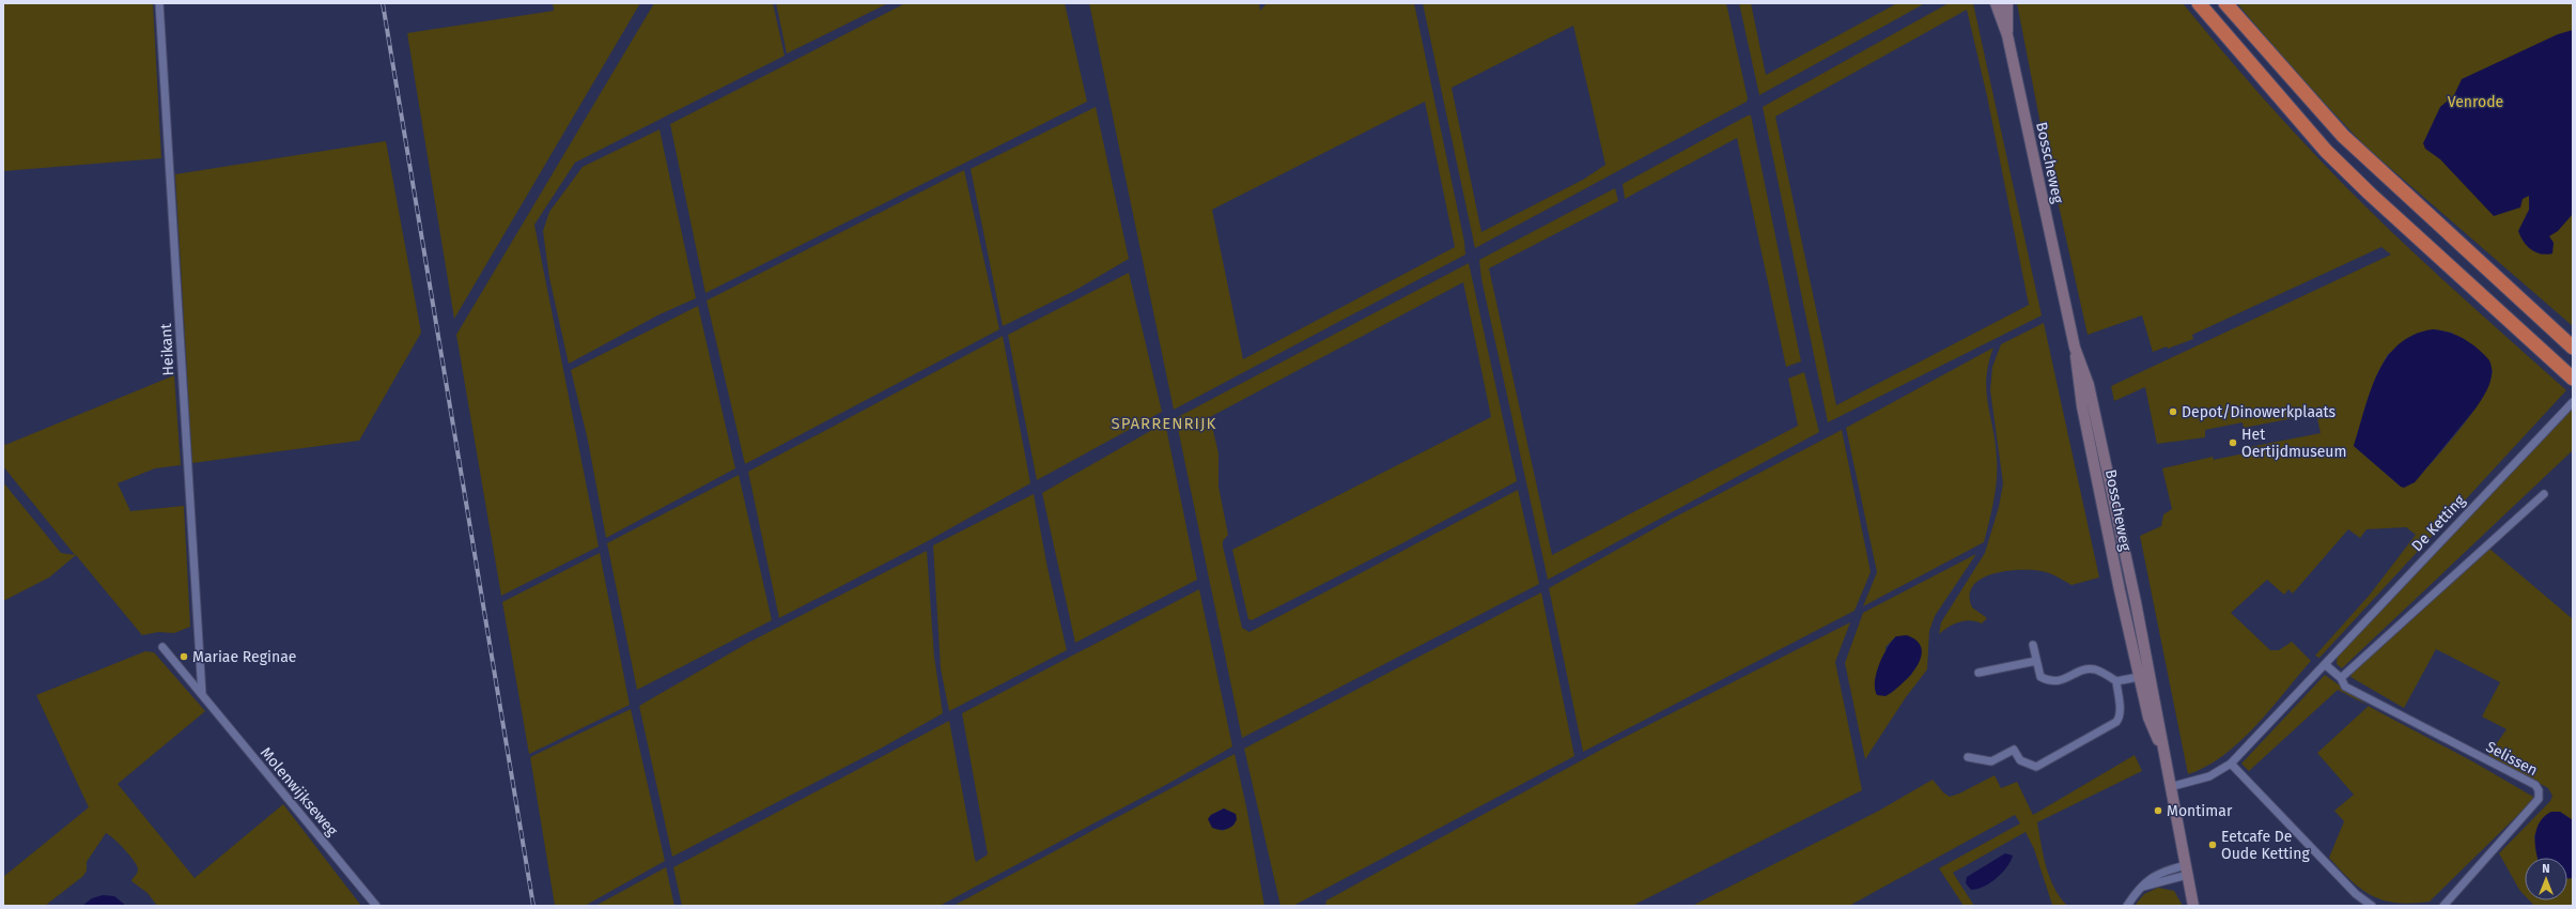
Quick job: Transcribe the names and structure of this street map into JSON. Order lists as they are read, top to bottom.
{
  "streets": {
    "main road": ["Bosscheweg"],
    "street": [
      "Heikant",
      "De Ketting",
      "Selissen",
      "Molenwijkseweg"
    ]
  },
  "crossings": [
    ["Bosscheweg", "De Ketting"],
    ["Heikant", "Molenwijkseweg"]
  ],
  "districts": ["SPARRENRIJK"],
  "parks": ["Venrode"],
  "places": [
    "Depot/Dinowerkplaats",
    "Het Oertijdmuseum",
    "Mariae Reginae",
    "Montimar",
    "Eetcafe De Oude Ketting"
  ],
  "north": "top"
}
